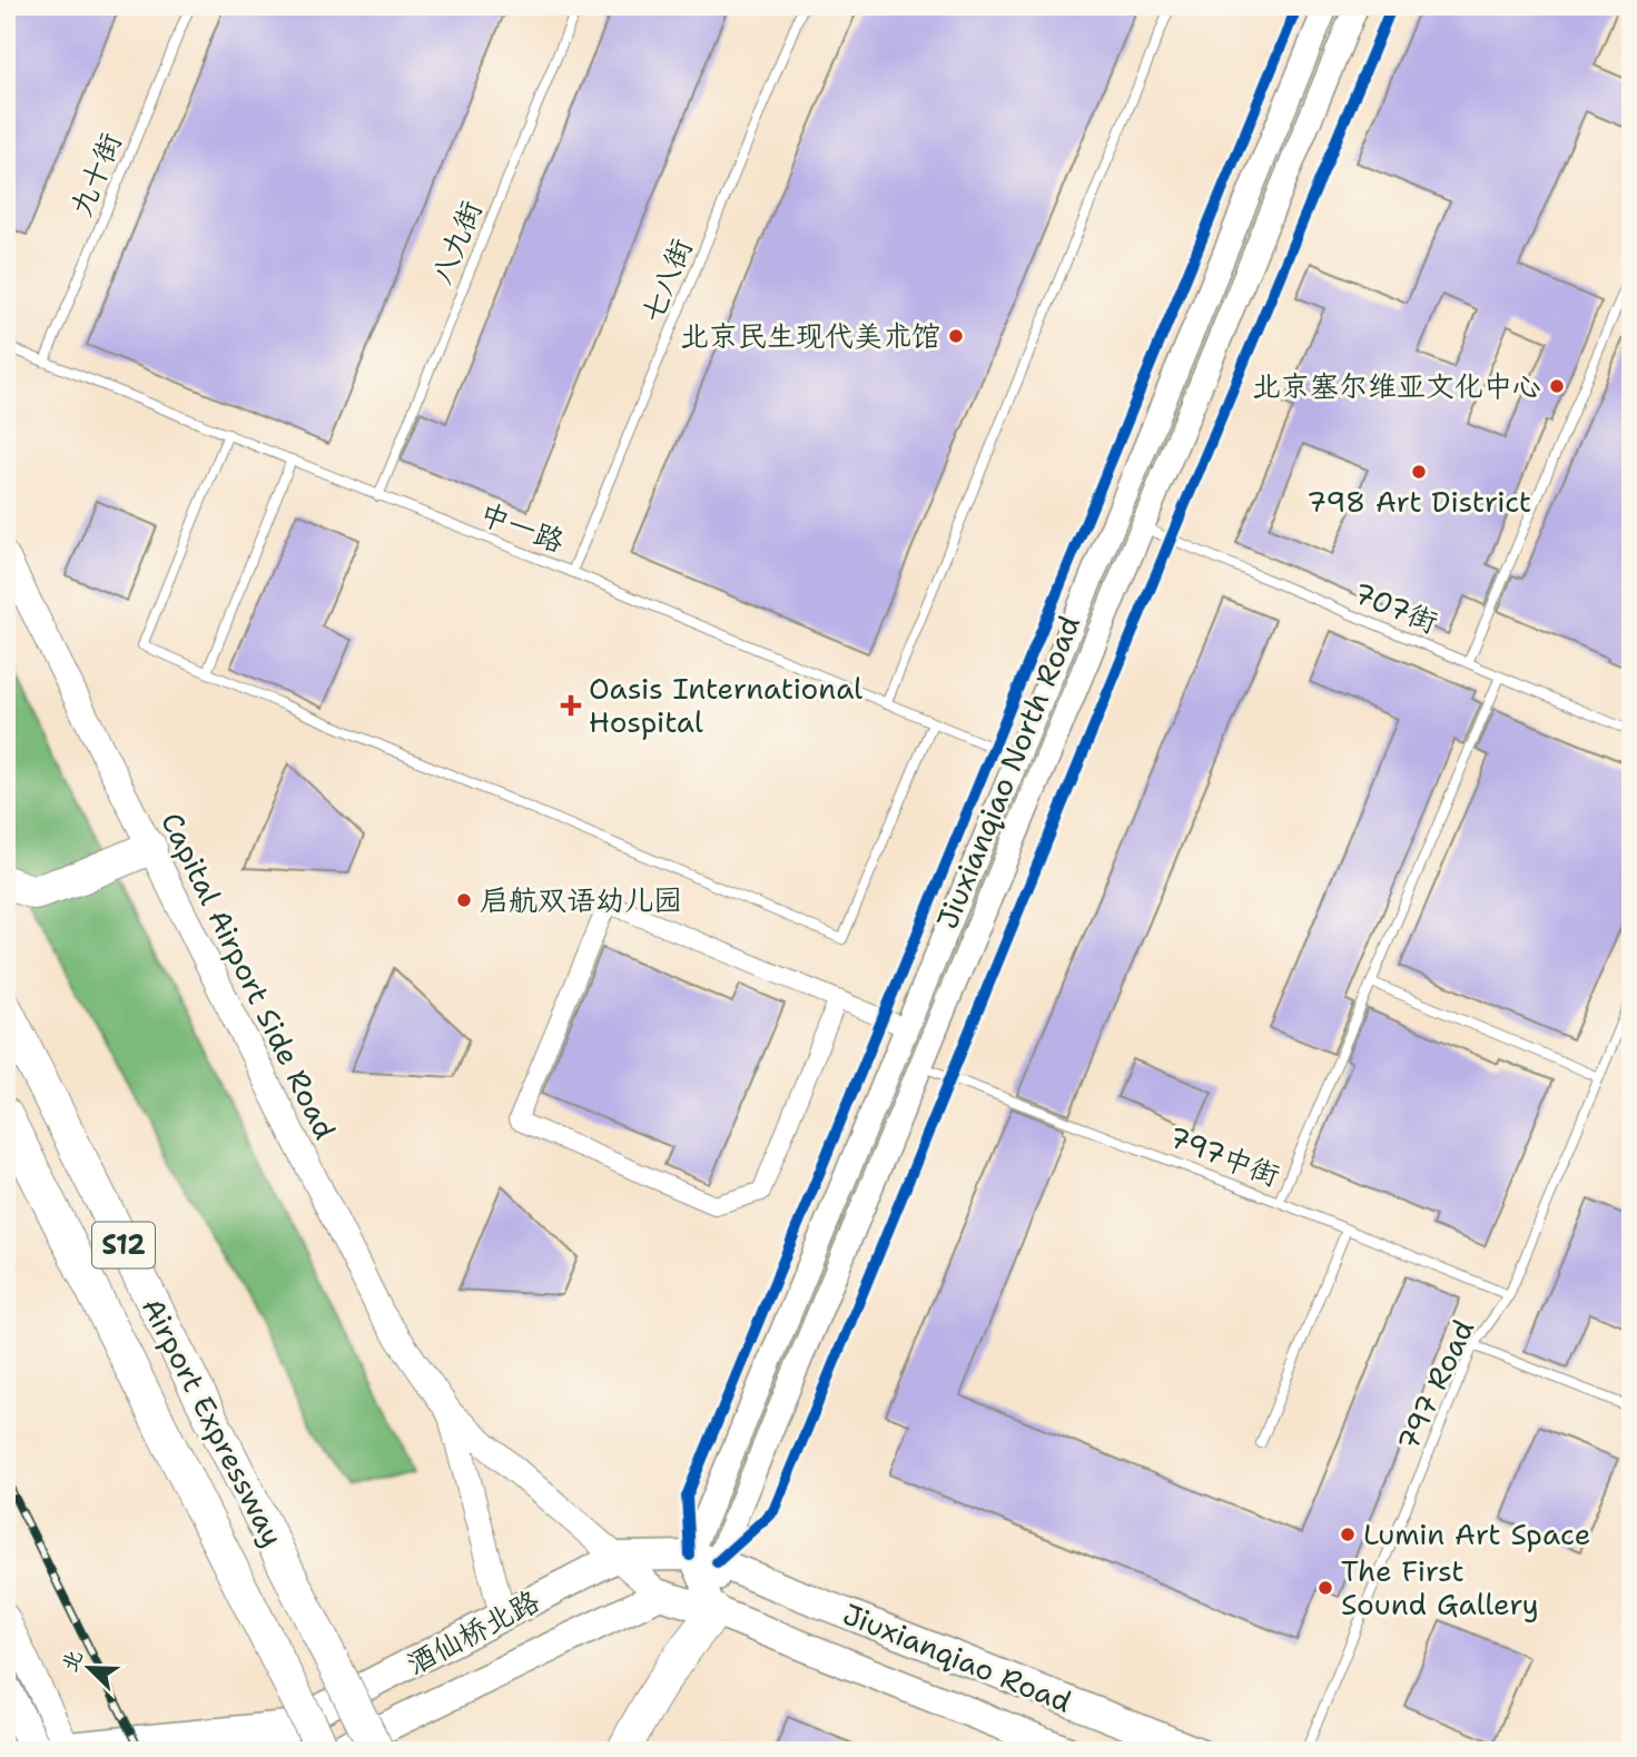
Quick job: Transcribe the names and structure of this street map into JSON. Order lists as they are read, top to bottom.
{
  "streets": {
    "highway": ["S12", "Airport Expressway"],
    "main road": ["Capital Airport Side Road", "酒仙桥北路", "Jiuxianqiao Road"],
    "street": ["Jiuxianqiao North Road"],
    "lane": [
      "九十街",
      "八九街",
      "七八街",
      "中一路",
      "707街",
      "797中街",
      "797 Road"
    ]
  },
  "crossings": [
    ["九十街", "中一路"],
    ["八九街", "中一路"],
    ["七八街", "中一路"],
    ["中一路", "Jiuxianqiao North Road"],
    ["707街", "Jiuxianqiao North Road"],
    ["Jiuxianqiao North Road", "797中街"],
    ["Jiuxianqiao North Road", "酒仙桥北路"],
    ["Jiuxianqiao North Road", "Jiuxianqiao Road"],
    ["797中街", "797 Road"],
    ["酒仙桥北路", "Jiuxianqiao Road"]
  ],
  "places": {
    "other": [
      "北京民生现代美术馆",
      "北京塞尔维亚文化中心",
      "798 Art District",
      "启航双语幼儿园",
      "Lumin Art Space",
      "The First Sound Gallery"
    ],
    "health": ["Oasis International Hospital"]
  },
  "north": "top left"
}
